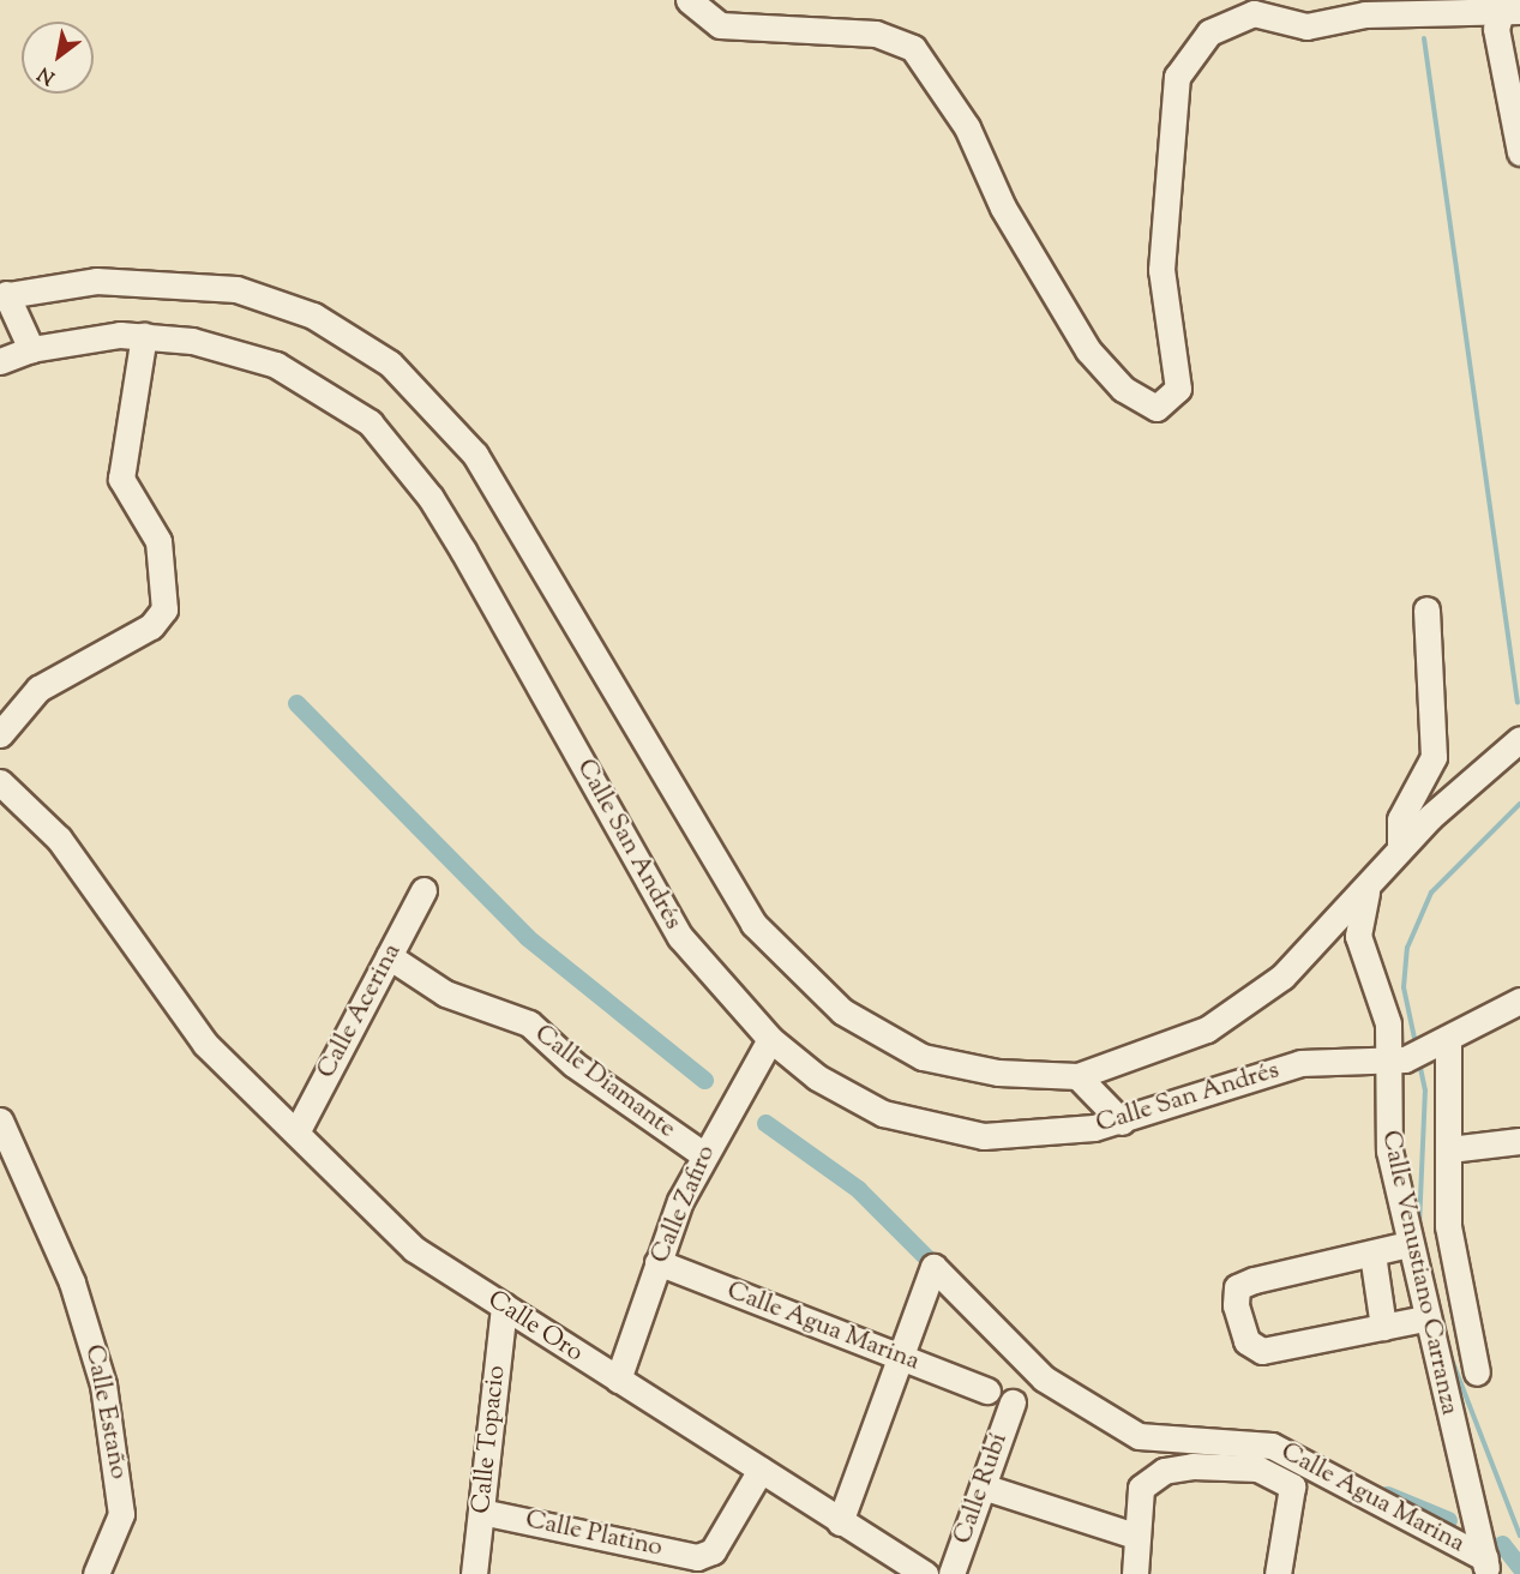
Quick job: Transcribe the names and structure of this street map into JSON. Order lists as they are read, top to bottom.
{
  "streets": {
    "street": [
      "Calle San Andrés",
      "Calle Acerina",
      "Calle Diamante",
      "Calle Zafiro",
      "Calle Venustiano Carranza",
      "Calle Oro",
      "Calle Agua Marina",
      "Calle Estaño",
      "Calle Topacio",
      "Calle Rubí",
      "Calle Platino"
    ]
  },
  "crossings": [
    ["Calle San Andrés", "Calle Zafiro"],
    ["Calle San Andrés", "Calle Venustiano Carranza"],
    ["Calle Acerina", "Calle Diamante"],
    ["Calle Acerina", "Calle Oro"],
    ["Calle Diamante", "Calle Zafiro"],
    ["Calle Zafiro", "Calle Oro"],
    ["Calle Zafiro", "Calle Agua Marina"],
    ["Calle Venustiano Carranza", "Calle Agua Marina"],
    ["Calle Oro", "Calle Topacio"],
    ["Calle Oro", "Calle Platino"],
    ["Calle Topacio", "Calle Platino"]
  ],
  "north": "bottom left"
}
